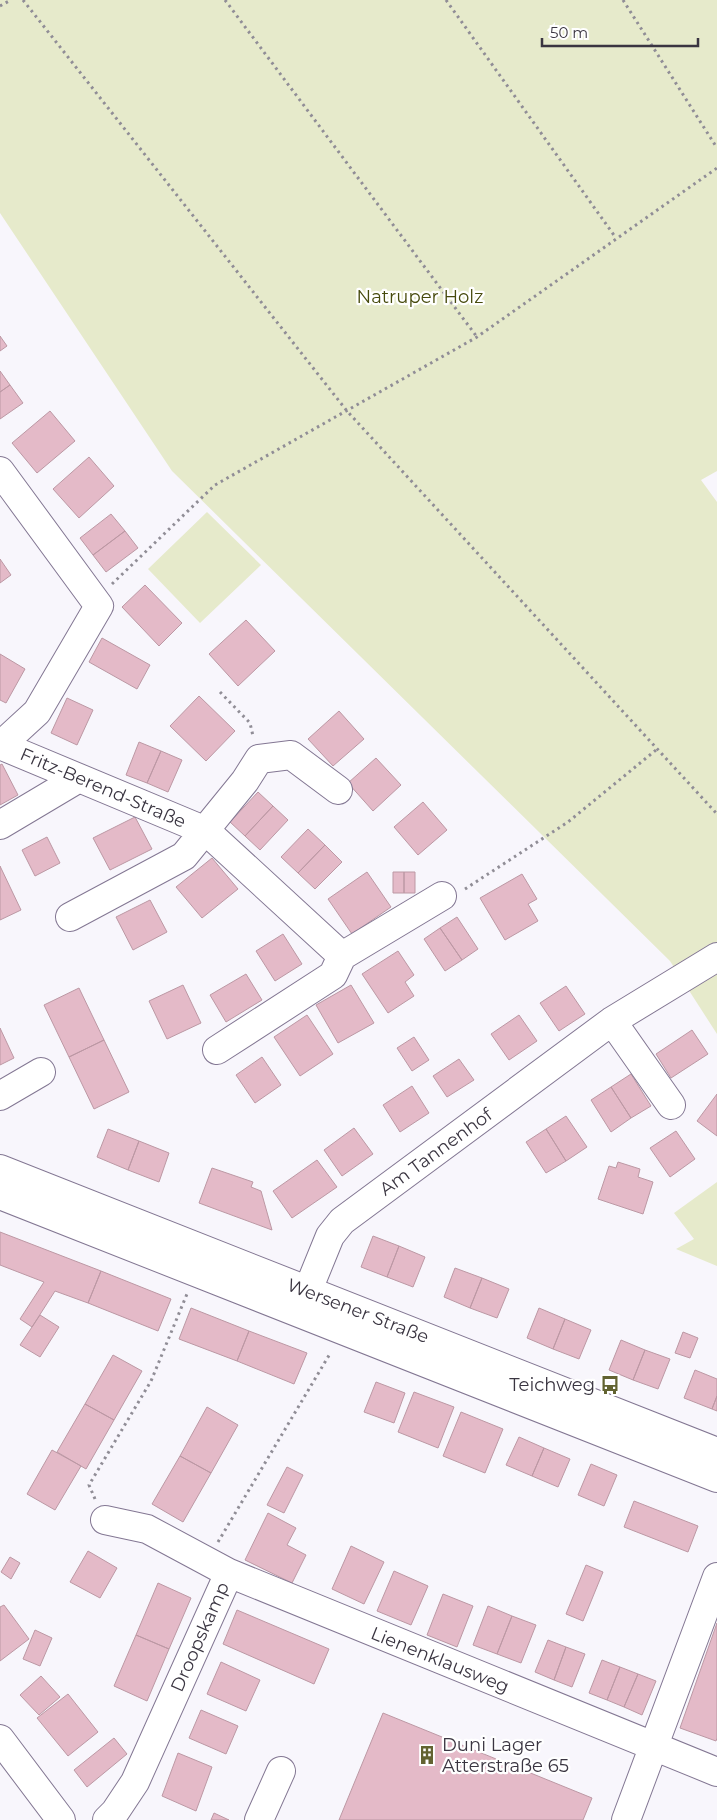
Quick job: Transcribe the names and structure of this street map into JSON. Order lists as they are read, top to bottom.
{
  "streets": {
    "street": [
      "Fritz-Berend-Straße",
      "Am Tannenhof",
      "Wersener Straße",
      "Droopskamp",
      "Lienenklausweg"
    ]
  },
  "crossings": [
    ["Am Tannenhof", "Wersener Straße"],
    ["Droopskamp", "Lienenklausweg"]
  ],
  "parks": ["Natruper Holz"],
  "places": {
    "bus stop": ["Teichweg"],
    "building": ["Duni Lager Atterstraße 65"]
  },
  "scale_bar": "50 m"
}
